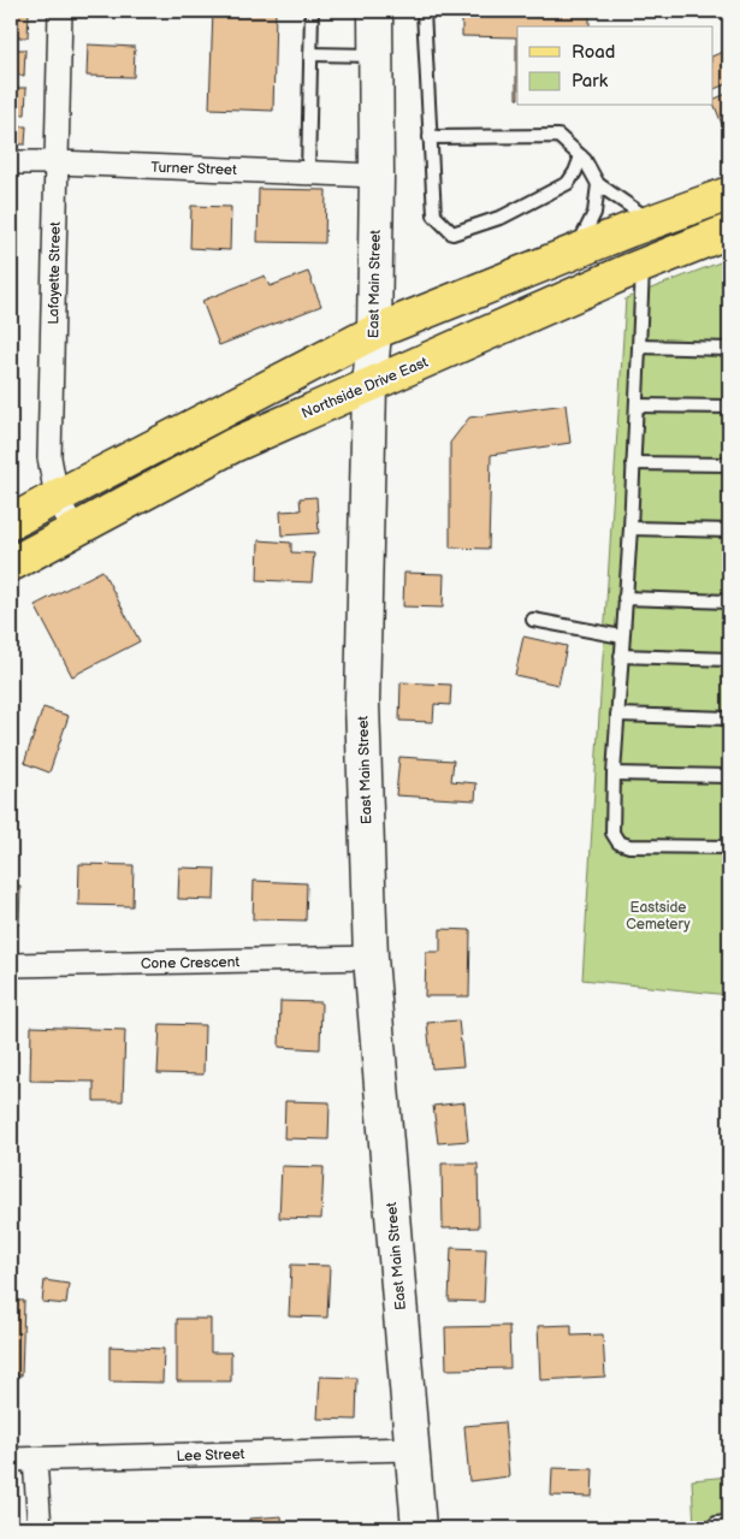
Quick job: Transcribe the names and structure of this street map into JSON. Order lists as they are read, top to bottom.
{
  "streets": {
    "main road": ["East Main Street", "Northside Drive East"],
    "street": [
      "Turner Street",
      "Lafayette Street",
      "Cone Crescent",
      "Lee Street"
    ]
  },
  "crossings": [
    ["Turner Street", "Lafayette Street"],
    ["Turner Street", "East Main Street"],
    ["Lafayette Street", "Northside Drive East"],
    ["East Main Street", "Northside Drive East"],
    ["East Main Street", "Cone Crescent"],
    ["East Main Street", "Lee Street"]
  ],
  "parks": ["Eastside Cemetery"],
  "legend": ["Road", "Park"]
}
